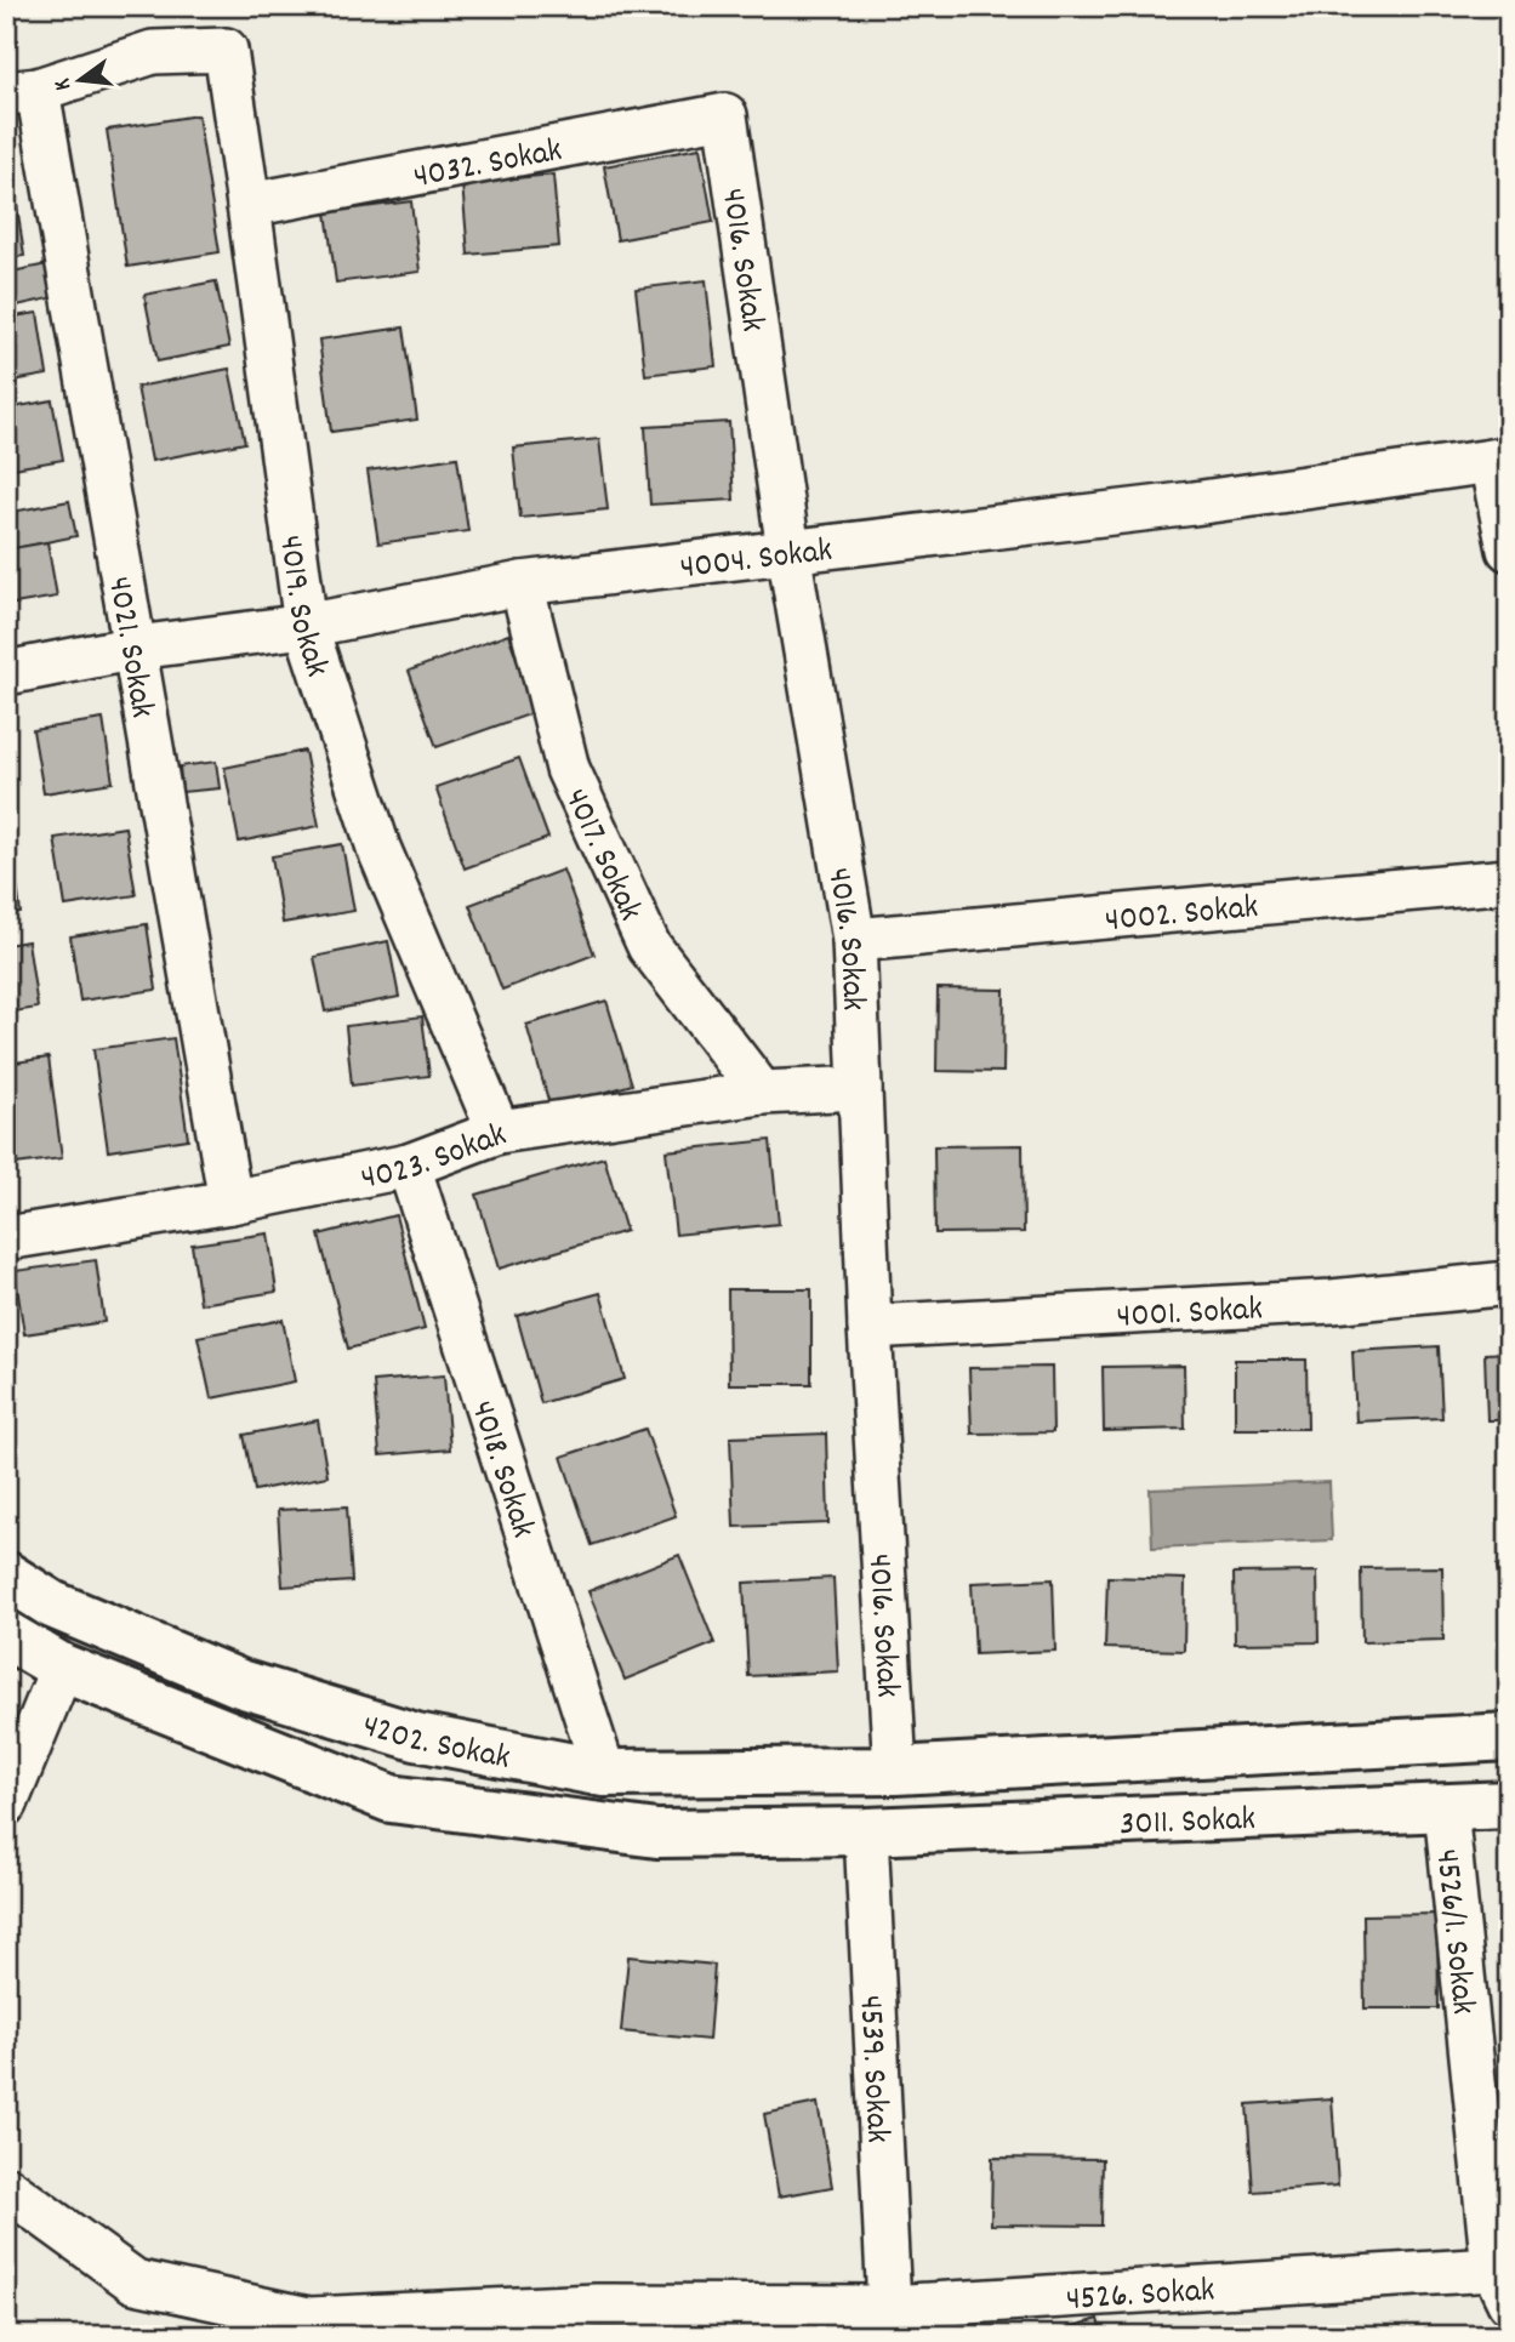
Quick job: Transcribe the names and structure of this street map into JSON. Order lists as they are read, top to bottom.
{
  "streets": {
    "street": [
      "4032. Sokak",
      "4016. Sokak",
      "4004. Sokak",
      "4019. Sokak",
      "4021. Sokak",
      "4017. Sokak",
      "4002. Sokak",
      "4023. Sokak",
      "4001. Sokak",
      "4018. Sokak",
      "4202. Sokak",
      "3011. Sokak",
      "4526/1. Sokak",
      "4539. Sokak",
      "4526. Sokak"
    ]
  },
  "crossings": [
    ["4032. Sokak", "4016. Sokak"],
    ["4032. Sokak", "4019. Sokak"],
    ["4016. Sokak", "4004. Sokak"],
    ["4016. Sokak", "4002. Sokak"],
    ["4016. Sokak", "4023. Sokak"],
    ["4016. Sokak", "4001. Sokak"],
    ["4016. Sokak", "4202. Sokak"],
    ["4016. Sokak", "3011. Sokak"],
    ["4004. Sokak", "4019. Sokak"],
    ["4004. Sokak", "4021. Sokak"],
    ["4004. Sokak", "4017. Sokak"],
    ["4019. Sokak", "4021. Sokak"],
    ["4019. Sokak", "4023. Sokak"],
    ["4021. Sokak", "4023. Sokak"],
    ["4017. Sokak", "4023. Sokak"],
    ["4023. Sokak", "4018. Sokak"],
    ["4018. Sokak", "4202. Sokak"],
    ["4202. Sokak", "3011. Sokak"],
    ["4202. Sokak", "4539. Sokak"],
    ["3011. Sokak", "4526/1. Sokak"],
    ["3011. Sokak", "4539. Sokak"],
    ["4526/1. Sokak", "4526. Sokak"],
    ["4539. Sokak", "4526. Sokak"]
  ],
  "north": "left"
}
